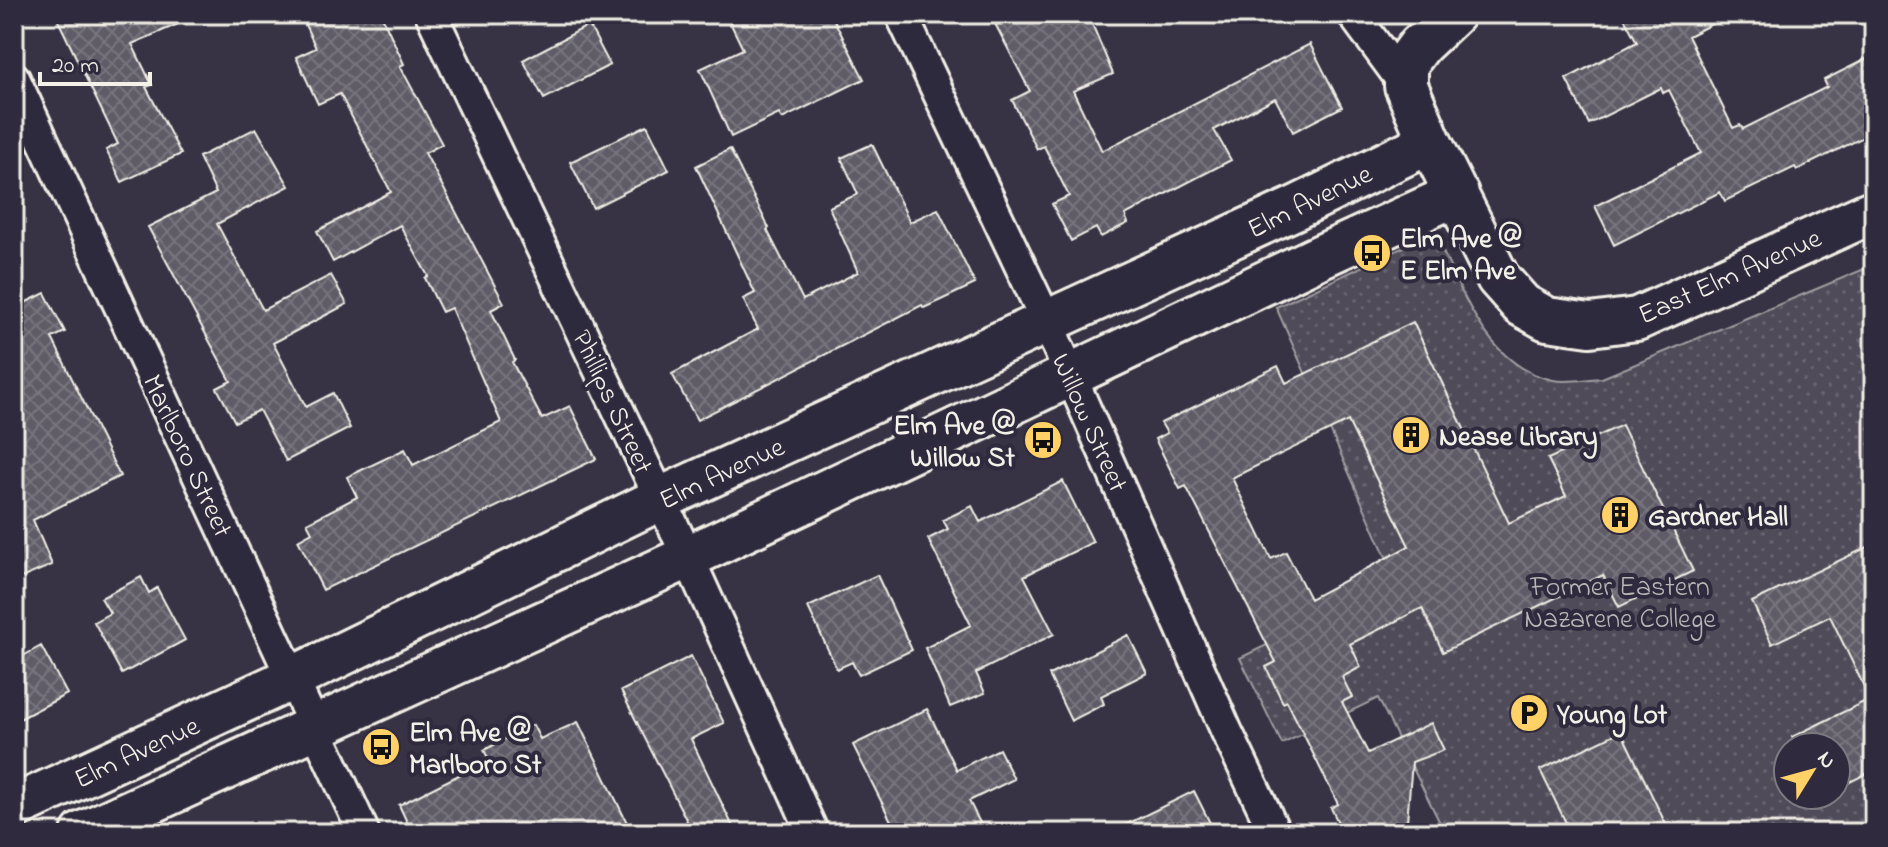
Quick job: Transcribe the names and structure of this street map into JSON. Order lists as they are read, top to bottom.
{
  "streets": {
    "street": [
      "Elm Avenue",
      "East Elm Avenue",
      "Phillips Street",
      "Willow Street",
      "Marlboro Street"
    ]
  },
  "crossings": [
    ["Elm Avenue", "East Elm Avenue"],
    ["Elm Avenue", "Phillips Street"],
    ["Elm Avenue", "Willow Street"],
    ["Elm Avenue", "Marlboro Street"]
  ],
  "parks": ["Former Eastern Nazarene College"],
  "places": {
    "bus stop": ["Elm Ave @ E Elm Ave", "Elm Ave @ Willow St", "Elm Ave @ Marlboro St"],
    "building": ["Nease Library", "Gardner Hall"],
    "parking": ["Young Lot"]
  },
  "scale_bar": "20 m",
  "north": "top right"
}
